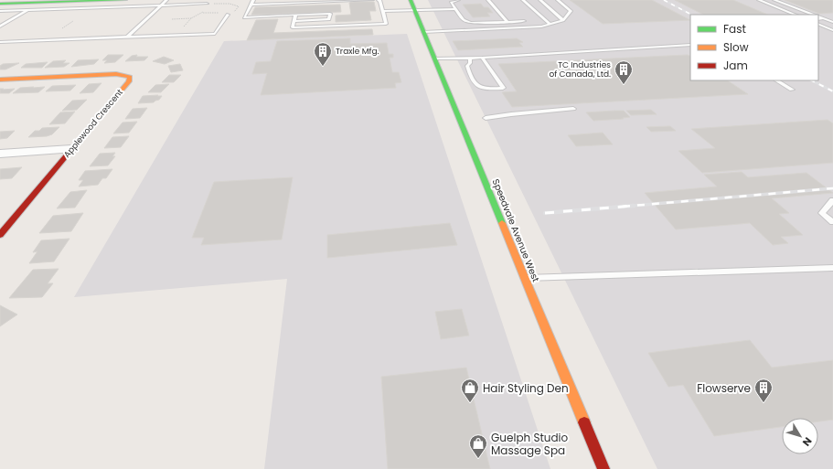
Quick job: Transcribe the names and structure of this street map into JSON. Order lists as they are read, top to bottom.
{
  "streets": {
    "main road": ["Applewood Crescent", "Speedvale Avenue West"]
  },
  "places": {
    "building": ["Traxle Mfg.", "TC Industries of Canada, Ltd.", "Flowserve"],
    "shop": ["Hair Styling Den", "Guelph Studio Massage Spa"]
  },
  "legend": ["Fast", "Slow", "Jam"],
  "north": "bottom right"
}
